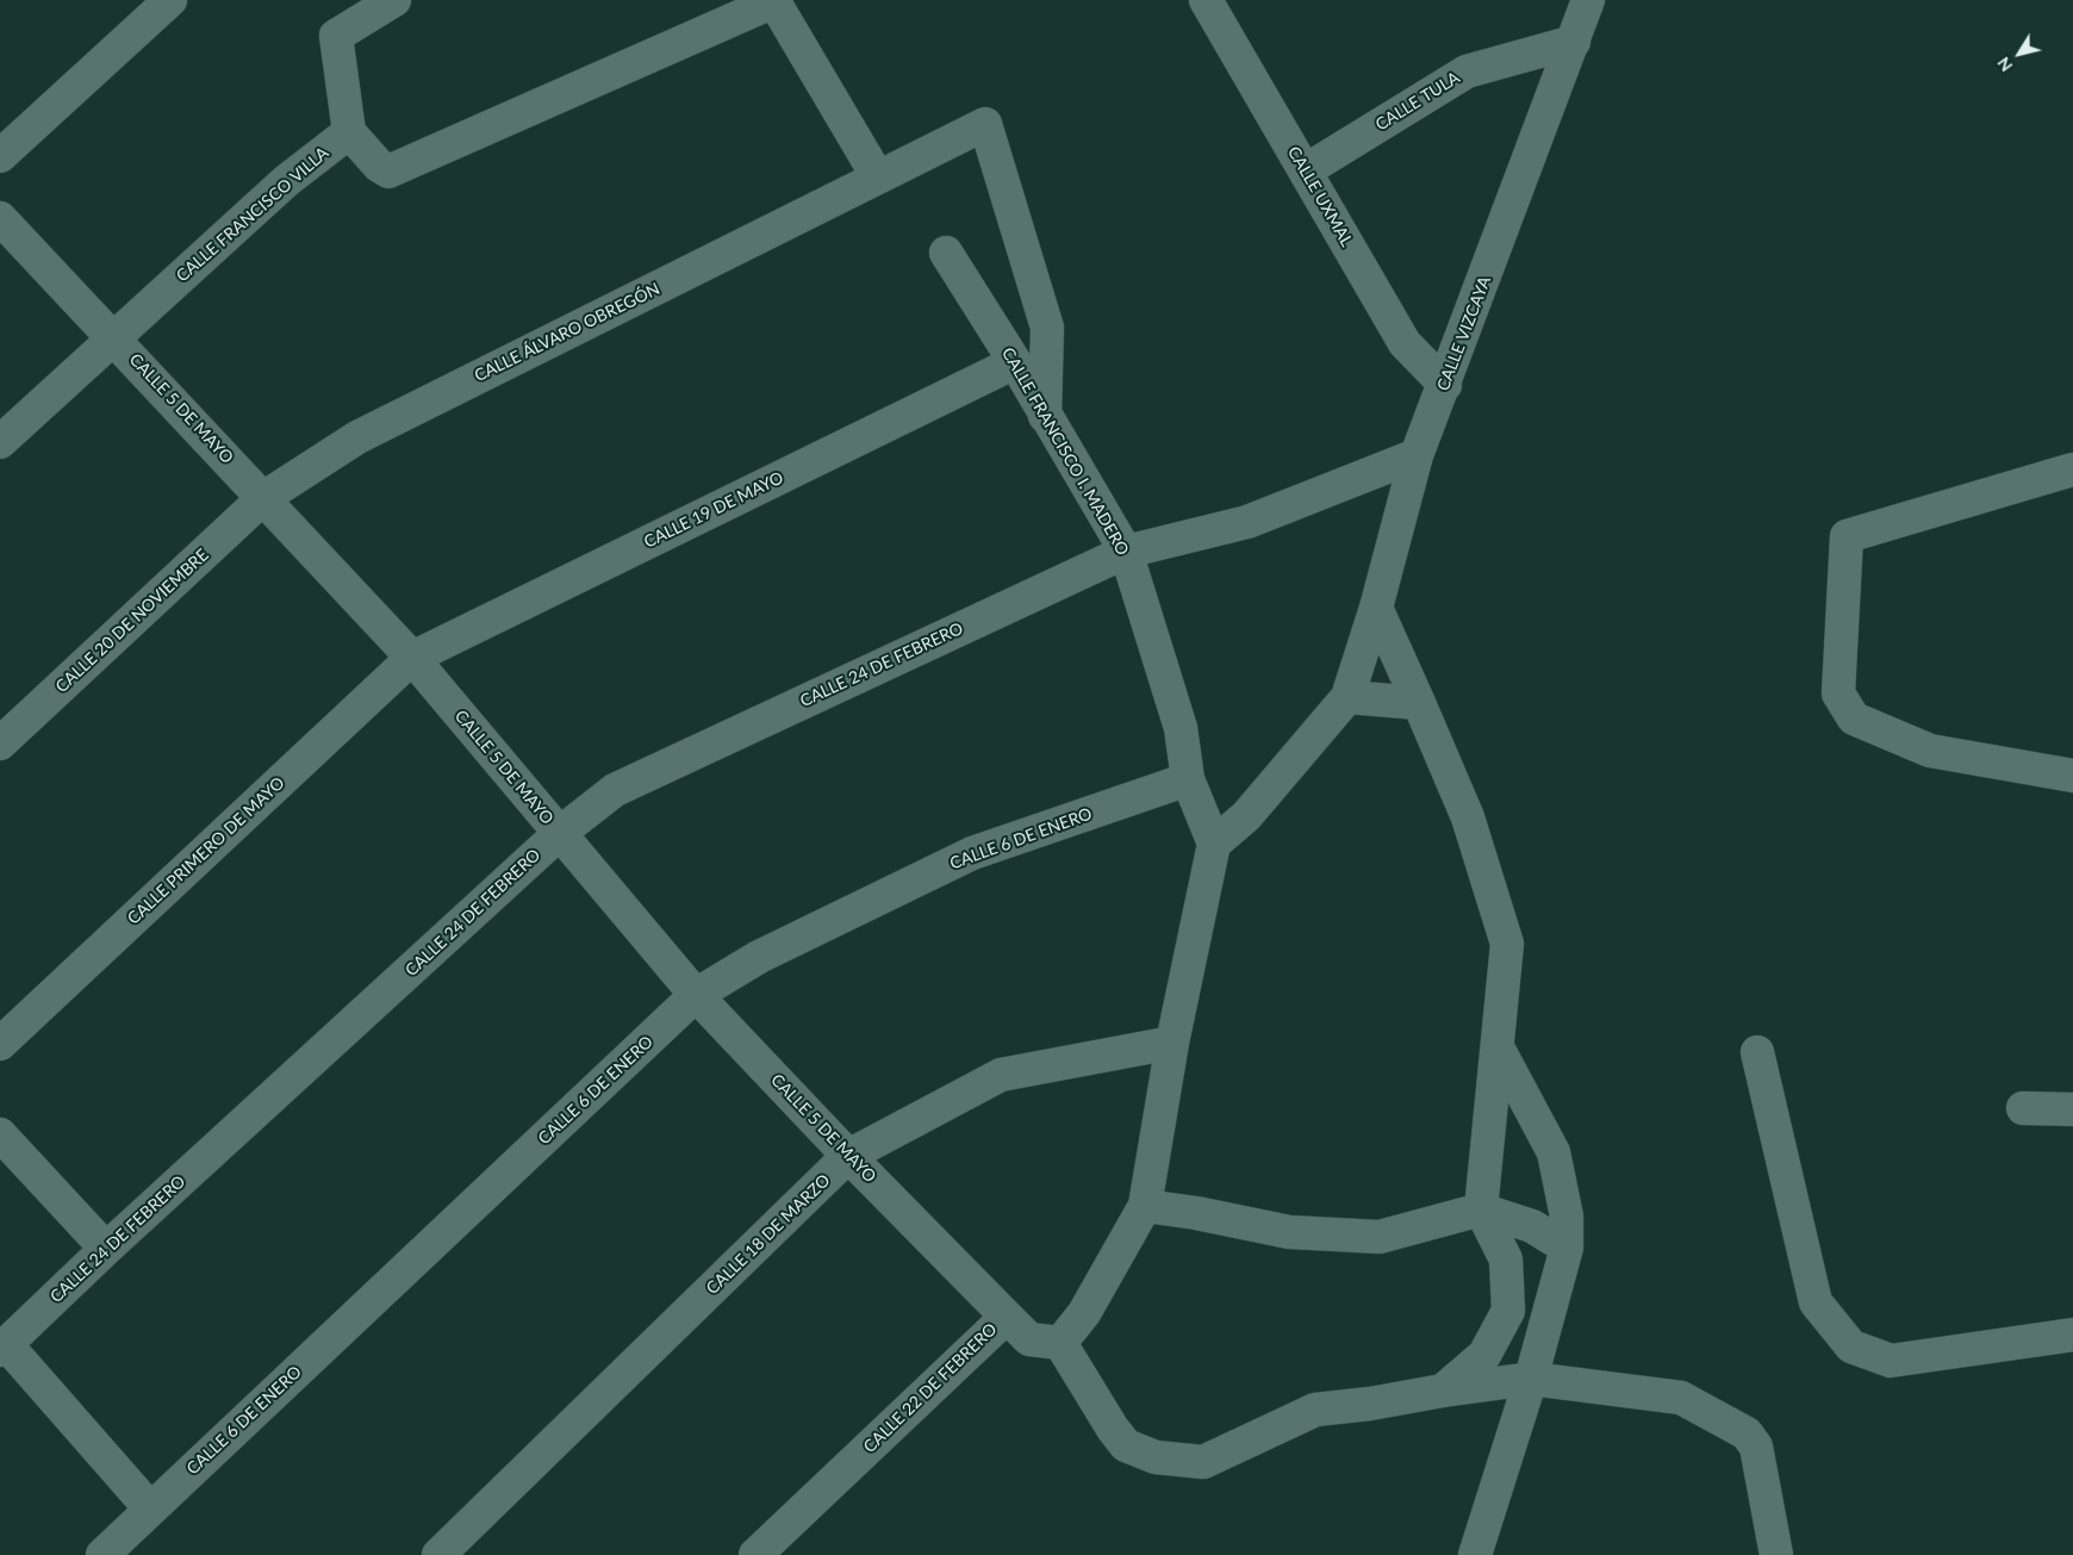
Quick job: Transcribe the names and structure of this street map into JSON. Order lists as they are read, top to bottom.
{
  "streets": {
    "street": [
      "CALLE TULA",
      "CALLE UXMAL",
      "CALLE FRANCISCO VILLA",
      "CALLE ÁLVARO OBREGÓN",
      "CALLE VIZCAYA",
      "CALLE 5 DE MAYO",
      "CALLE FRANCISCO I. MADERO",
      "CALLE 19 DE MAYO",
      "CALLE 20 DE NOVIEMBRE",
      "CALLE 24 DE FEBRERO",
      "CALLE 6 DE ENERO",
      "CALLE PRIMERO DE MAYO",
      "CALLE 18 DE MARZO",
      "CALLE 22 DE FEBRERO"
    ]
  },
  "crossings": [
    ["CALLE TULA", "CALLE UXMAL"],
    ["CALLE TULA", "CALLE VIZCAYA"],
    ["CALLE UXMAL", "CALLE VIZCAYA"],
    ["CALLE FRANCISCO VILLA", "CALLE 5 DE MAYO"],
    ["CALLE ÁLVARO OBREGÓN", "CALLE 5 DE MAYO"],
    ["CALLE ÁLVARO OBREGÓN", "CALLE FRANCISCO I. MADERO"],
    ["CALLE ÁLVARO OBREGÓN", "CALLE 20 DE NOVIEMBRE"],
    ["CALLE VIZCAYA", "CALLE 24 DE FEBRERO"],
    ["CALLE 5 DE MAYO", "CALLE 19 DE MAYO"],
    ["CALLE 5 DE MAYO", "CALLE 20 DE NOVIEMBRE"],
    ["CALLE 5 DE MAYO", "CALLE 24 DE FEBRERO"],
    ["CALLE 5 DE MAYO", "CALLE 6 DE ENERO"],
    ["CALLE 5 DE MAYO", "CALLE PRIMERO DE MAYO"],
    ["CALLE 5 DE MAYO", "CALLE 18 DE MARZO"],
    ["CALLE 5 DE MAYO", "CALLE 22 DE FEBRERO"],
    ["CALLE FRANCISCO I. MADERO", "CALLE 19 DE MAYO"],
    ["CALLE FRANCISCO I. MADERO", "CALLE 24 DE FEBRERO"],
    ["CALLE FRANCISCO I. MADERO", "CALLE 6 DE ENERO"],
    ["CALLE 19 DE MAYO", "CALLE PRIMERO DE MAYO"]
  ],
  "north": "bottom left"
}
